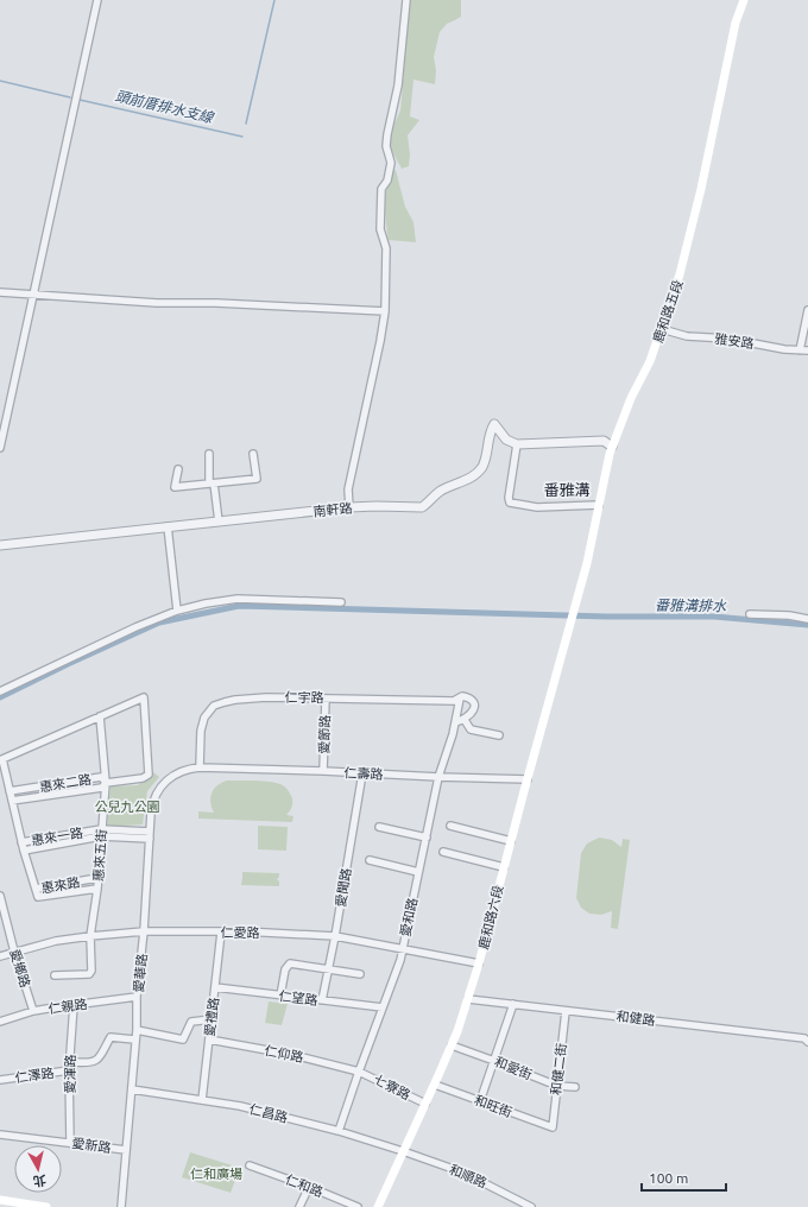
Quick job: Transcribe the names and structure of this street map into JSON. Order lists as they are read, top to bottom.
{
  "streets": {
    "main road": ["鹿和路五段", "鹿和路六段"],
    "street": [
      "雅安路",
      "南軒路",
      "仁宇路",
      "愛節路",
      "仁壽路",
      "惠來二路",
      "惠來一路",
      "惠來五街",
      "惠來路",
      "愛聞路",
      "愛和路",
      "仁愛路",
      "愛鄉路",
      "愛華路",
      "仁望路",
      "仁親路",
      "愛禮路",
      "和健路",
      "仁仰路",
      "和愛街",
      "和健二街",
      "愛渾路",
      "仁澤路",
      "七寮路",
      "和旺街",
      "仁昌路",
      "愛新路",
      "和順路",
      "仁和路"
    ]
  },
  "crossings": [
    ["鹿和路五段", "雅安路"],
    ["鹿和路五段", "鹿和路六段"],
    ["仁宇路", "愛節路"],
    ["仁宇路", "仁壽路"],
    ["仁宇路", "愛和路"],
    ["仁宇路", "愛華路"],
    ["愛節路", "仁壽路"],
    ["仁壽路", "愛聞路"],
    ["仁壽路", "愛和路"],
    ["仁壽路", "鹿和路六段"],
    ["仁壽路", "愛華路"],
    ["惠來二路", "惠來五街"],
    ["惠來一路", "惠來五街"],
    ["惠來一路", "愛華路"],
    ["惠來五街", "惠來路"],
    ["惠來五街", "仁愛路"],
    ["愛聞路", "仁愛路"],
    ["愛聞路", "仁望路"],
    ["愛和路", "仁愛路"],
    ["愛和路", "仁望路"],
    ["愛和路", "仁仰路"],
    ["愛和路", "七寮路"],
    ["愛和路", "仁昌路"],
    ["鹿和路六段", "仁愛路"],
    ["鹿和路六段", "和健路"],
    ["鹿和路六段", "和愛街"],
    ["鹿和路六段", "七寮路"],
    ["鹿和路六段", "和旺街"],
    ["鹿和路六段", "仁昌路"],
    ["鹿和路六段", "和順路"],
    ["仁愛路", "愛鄉路"],
    ["仁愛路", "愛華路"],
    ["仁愛路", "愛禮路"],
    ["愛鄉路", "仁親路"],
    ["愛華路", "仁親路"],
    ["愛華路", "仁昌路"],
    ["愛華路", "愛新路"],
    ["仁望路", "愛禮路"],
    ["仁親路", "愛渾路"],
    ["愛禮路", "仁仰路"],
    ["愛禮路", "仁昌路"],
    ["和健路", "和健二街"],
    ["仁仰路", "七寮路"],
    ["和愛街", "和健二街"],
    ["和健二街", "和旺街"],
    ["愛渾路", "仁澤路"],
    ["愛渾路", "愛新路"],
    ["仁昌路", "和順路"]
  ],
  "districts": ["番雅溝"],
  "water": ["頭前厝排水支線", "番雅溝排水"],
  "parks": ["公兒九公園", "仁和廣場"],
  "scale_bar": "100 m",
  "north": "bottom"
}
